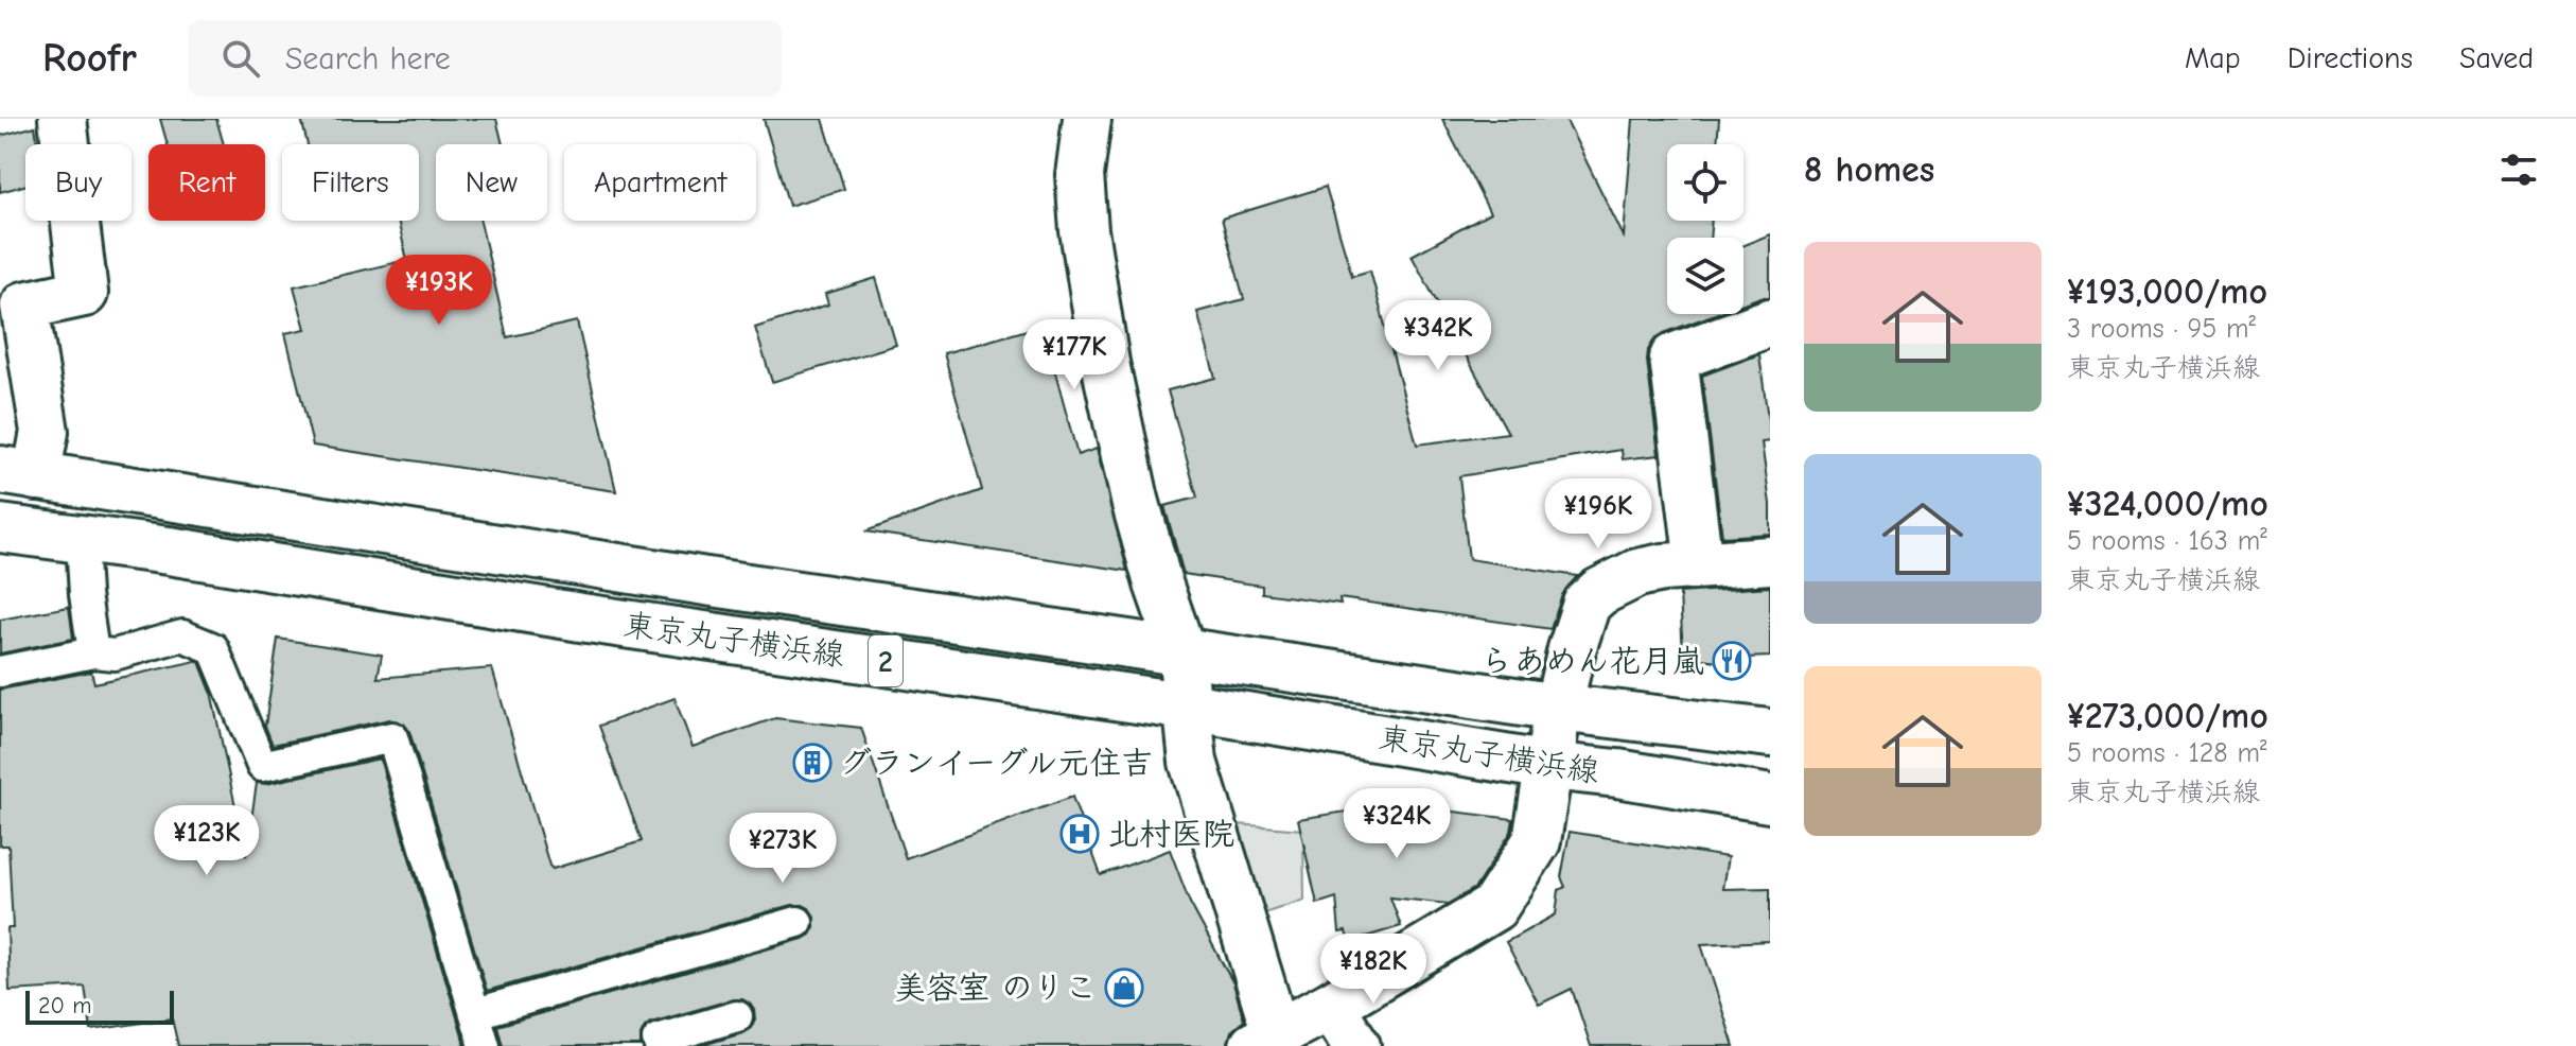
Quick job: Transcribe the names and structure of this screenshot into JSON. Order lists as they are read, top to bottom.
{
  "streets": {
    "main road": ["東京丸子横浜線", "2"]
  },
  "places": {
    "restaurant": ["らあめん花月嵐"],
    "building": ["グランイーグル元住吉"],
    "hospital": ["北村医院"],
    "shop": ["美容室 のりこ"]
  },
  "scale_bar": "20 m",
  "page": {
    "header": "Roofr",
    "search": "Search here",
    "nav": ["Map", "Directions", "Saved"],
    "heading": "8 homes",
    "chip": [
      "Buy",
      "Rent",
      "Filters",
      "New",
      "Apartment"
    ],
    "list": [
      {
        "name": "¥193,000/mo",
        "note": "3 rooms · 95 m² · 東京丸子横浜線"
      },
      {
        "name": "¥324,000/mo",
        "note": "5 rooms · 163 m² · 東京丸子横浜線"
      },
      {
        "name": "¥273,000/mo",
        "note": "5 rooms · 128 m² · 東京丸子横浜線"
      }
    ],
    "price": [
      "¥193K",
      "¥342K",
      "¥177K",
      "¥196K",
      "¥324K",
      "¥123K",
      "¥273K",
      "¥182K"
    ],
    "scale": "20 m"
  }
}
